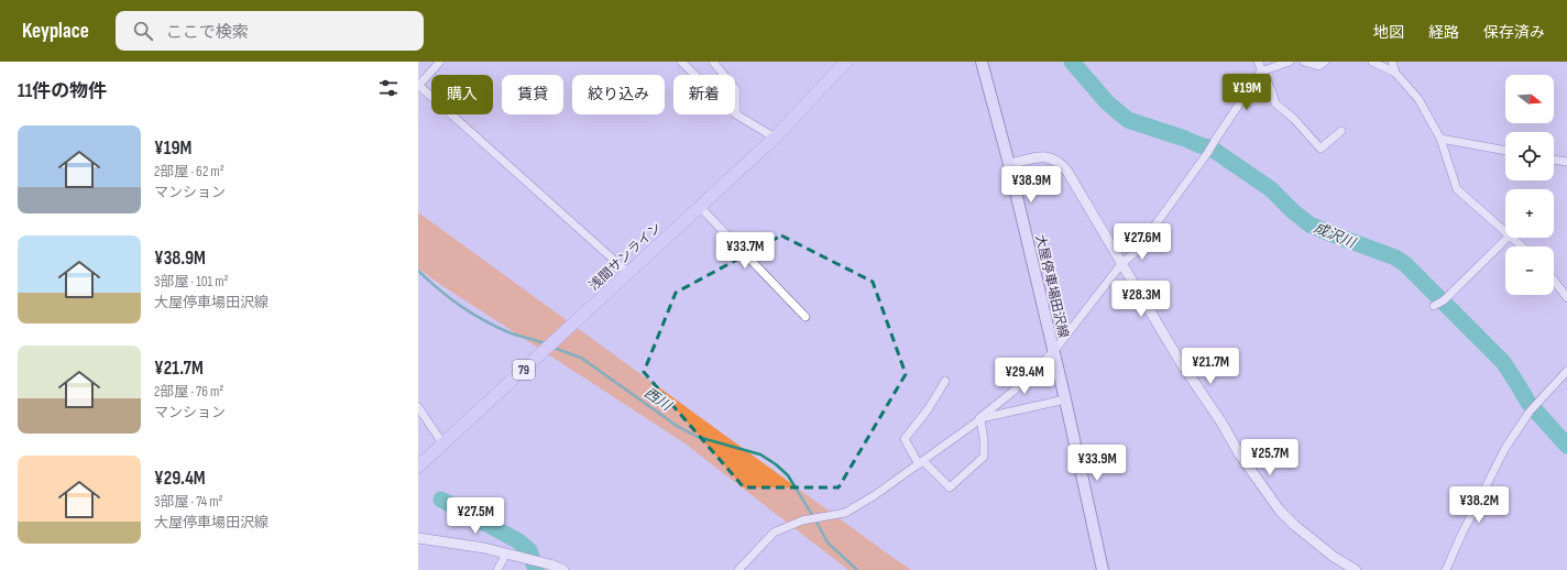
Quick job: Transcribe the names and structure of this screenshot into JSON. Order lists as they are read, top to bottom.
{
  "streets": {
    "main road": ["浅間サンライン", "大屋停車場田沢線", "79"]
  },
  "water": ["成沢川", "西川"],
  "north": "right",
  "page": {
    "header": "Keyplace",
    "search": "ここで検索",
    "nav": ["地図", "経路", "保存済み"],
    "heading": "11件の物件",
    "price": [
      "¥19M",
      "¥38.9M",
      "¥27.6M",
      "¥33.7M",
      "¥28.3M",
      "¥21.7M",
      "¥29.4M",
      "¥25.7M",
      "¥33.9M",
      "¥38.2M",
      "¥27.5M"
    ],
    "map_buttons": ["+", "−"],
    "chip": [
      "購入",
      "賃貸",
      "絞り込み",
      "新着"
    ],
    "list": [
      {
        "name": "¥19M",
        "note": "2部屋 · 62 m² · マンション"
      },
      {
        "name": "¥38.9M",
        "note": "3部屋 · 101 m² · 大屋停車場田沢線"
      },
      {
        "name": "¥21.7M",
        "note": "2部屋 · 76 m² · マンション"
      },
      {
        "name": "¥29.4M",
        "note": "3部屋 · 74 m² · 大屋停車場田沢線"
      }
    ]
  }
}
